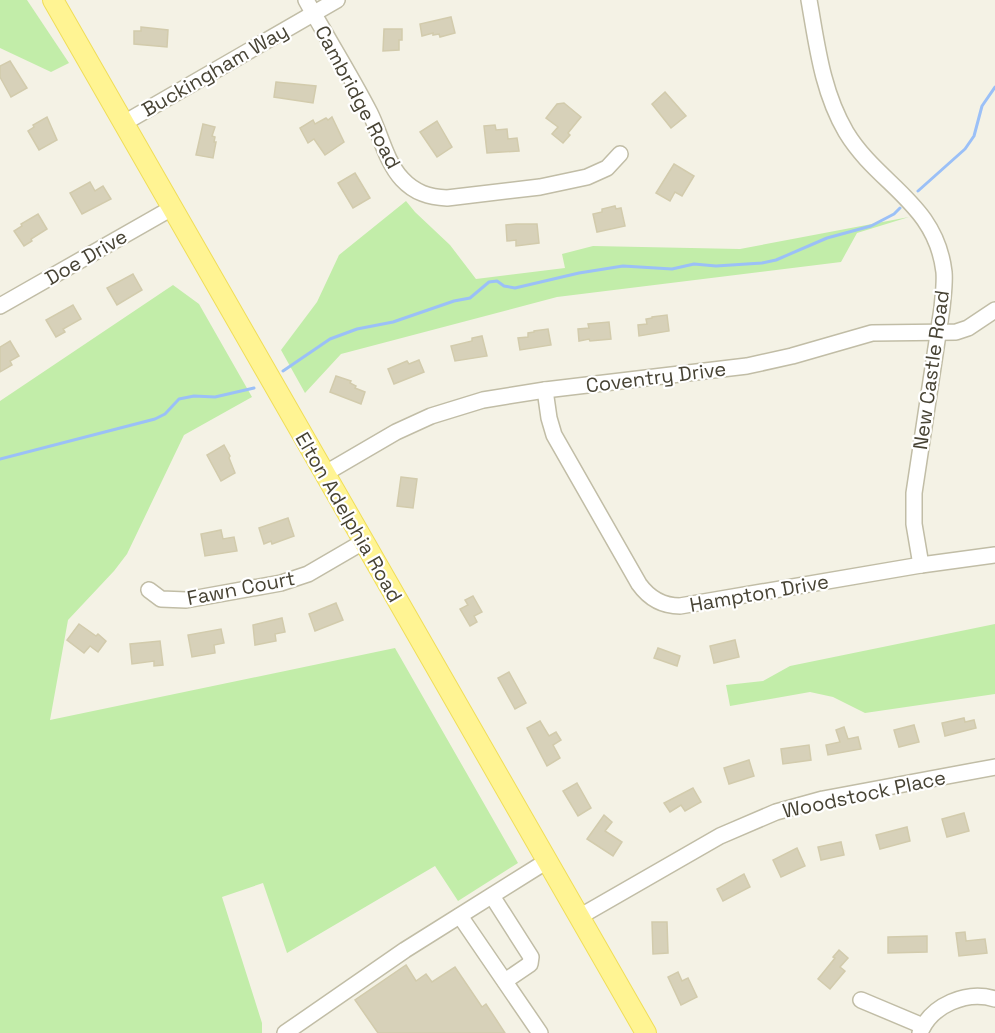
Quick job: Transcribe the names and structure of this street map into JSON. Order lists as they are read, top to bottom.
{
  "streets": {
    "main road": ["Elton Adelphia Road"],
    "street": [
      "Buckingham Way",
      "Cambridge Road",
      "Doe Drive",
      "New Castle Road",
      "Coventry Drive",
      "Fawn Court",
      "Hampton Drive",
      "Woodstock Place"
    ]
  },
  "crossings": [
    ["Buckingham Way", "Cambridge Road"],
    ["Buckingham Way", "Elton Adelphia Road"],
    ["Doe Drive", "Elton Adelphia Road"],
    ["New Castle Road", "Coventry Drive"],
    ["New Castle Road", "Hampton Drive"],
    ["Coventry Drive", "Elton Adelphia Road"],
    ["Coventry Drive", "Hampton Drive"],
    ["Elton Adelphia Road", "Fawn Court"],
    ["Elton Adelphia Road", "Woodstock Place"]
  ]
}
